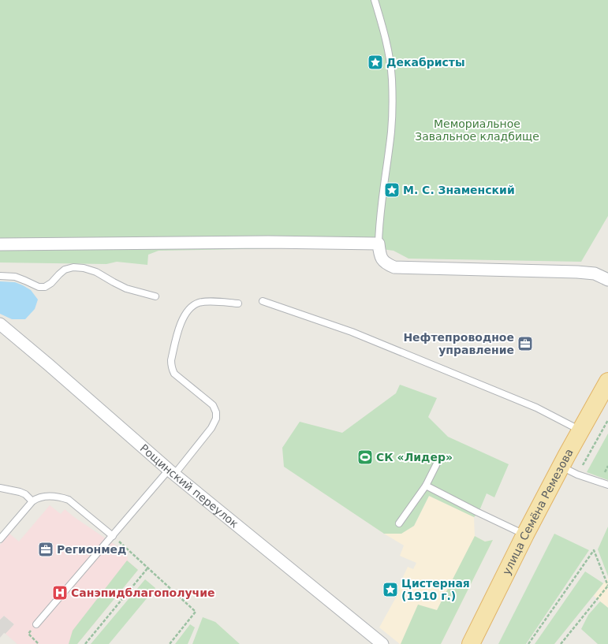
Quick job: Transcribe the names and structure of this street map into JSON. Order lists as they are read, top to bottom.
{
  "streets": {
    "main road": ["улица Семёна Ремезова"],
    "street": ["Рощинский переулок"]
  },
  "parks": ["Мемориальное Завальное кладбище"],
  "places": {
    "place": ["Декабристы", "М. С. Знаменский", "Цистерная (1910 г.)"],
    "office": ["Нефтепроводное управление", "Регионмед"],
    "sports": ["СК «Лидер»"],
    "hospital": ["Санэпидблагополучие"]
  }
}
